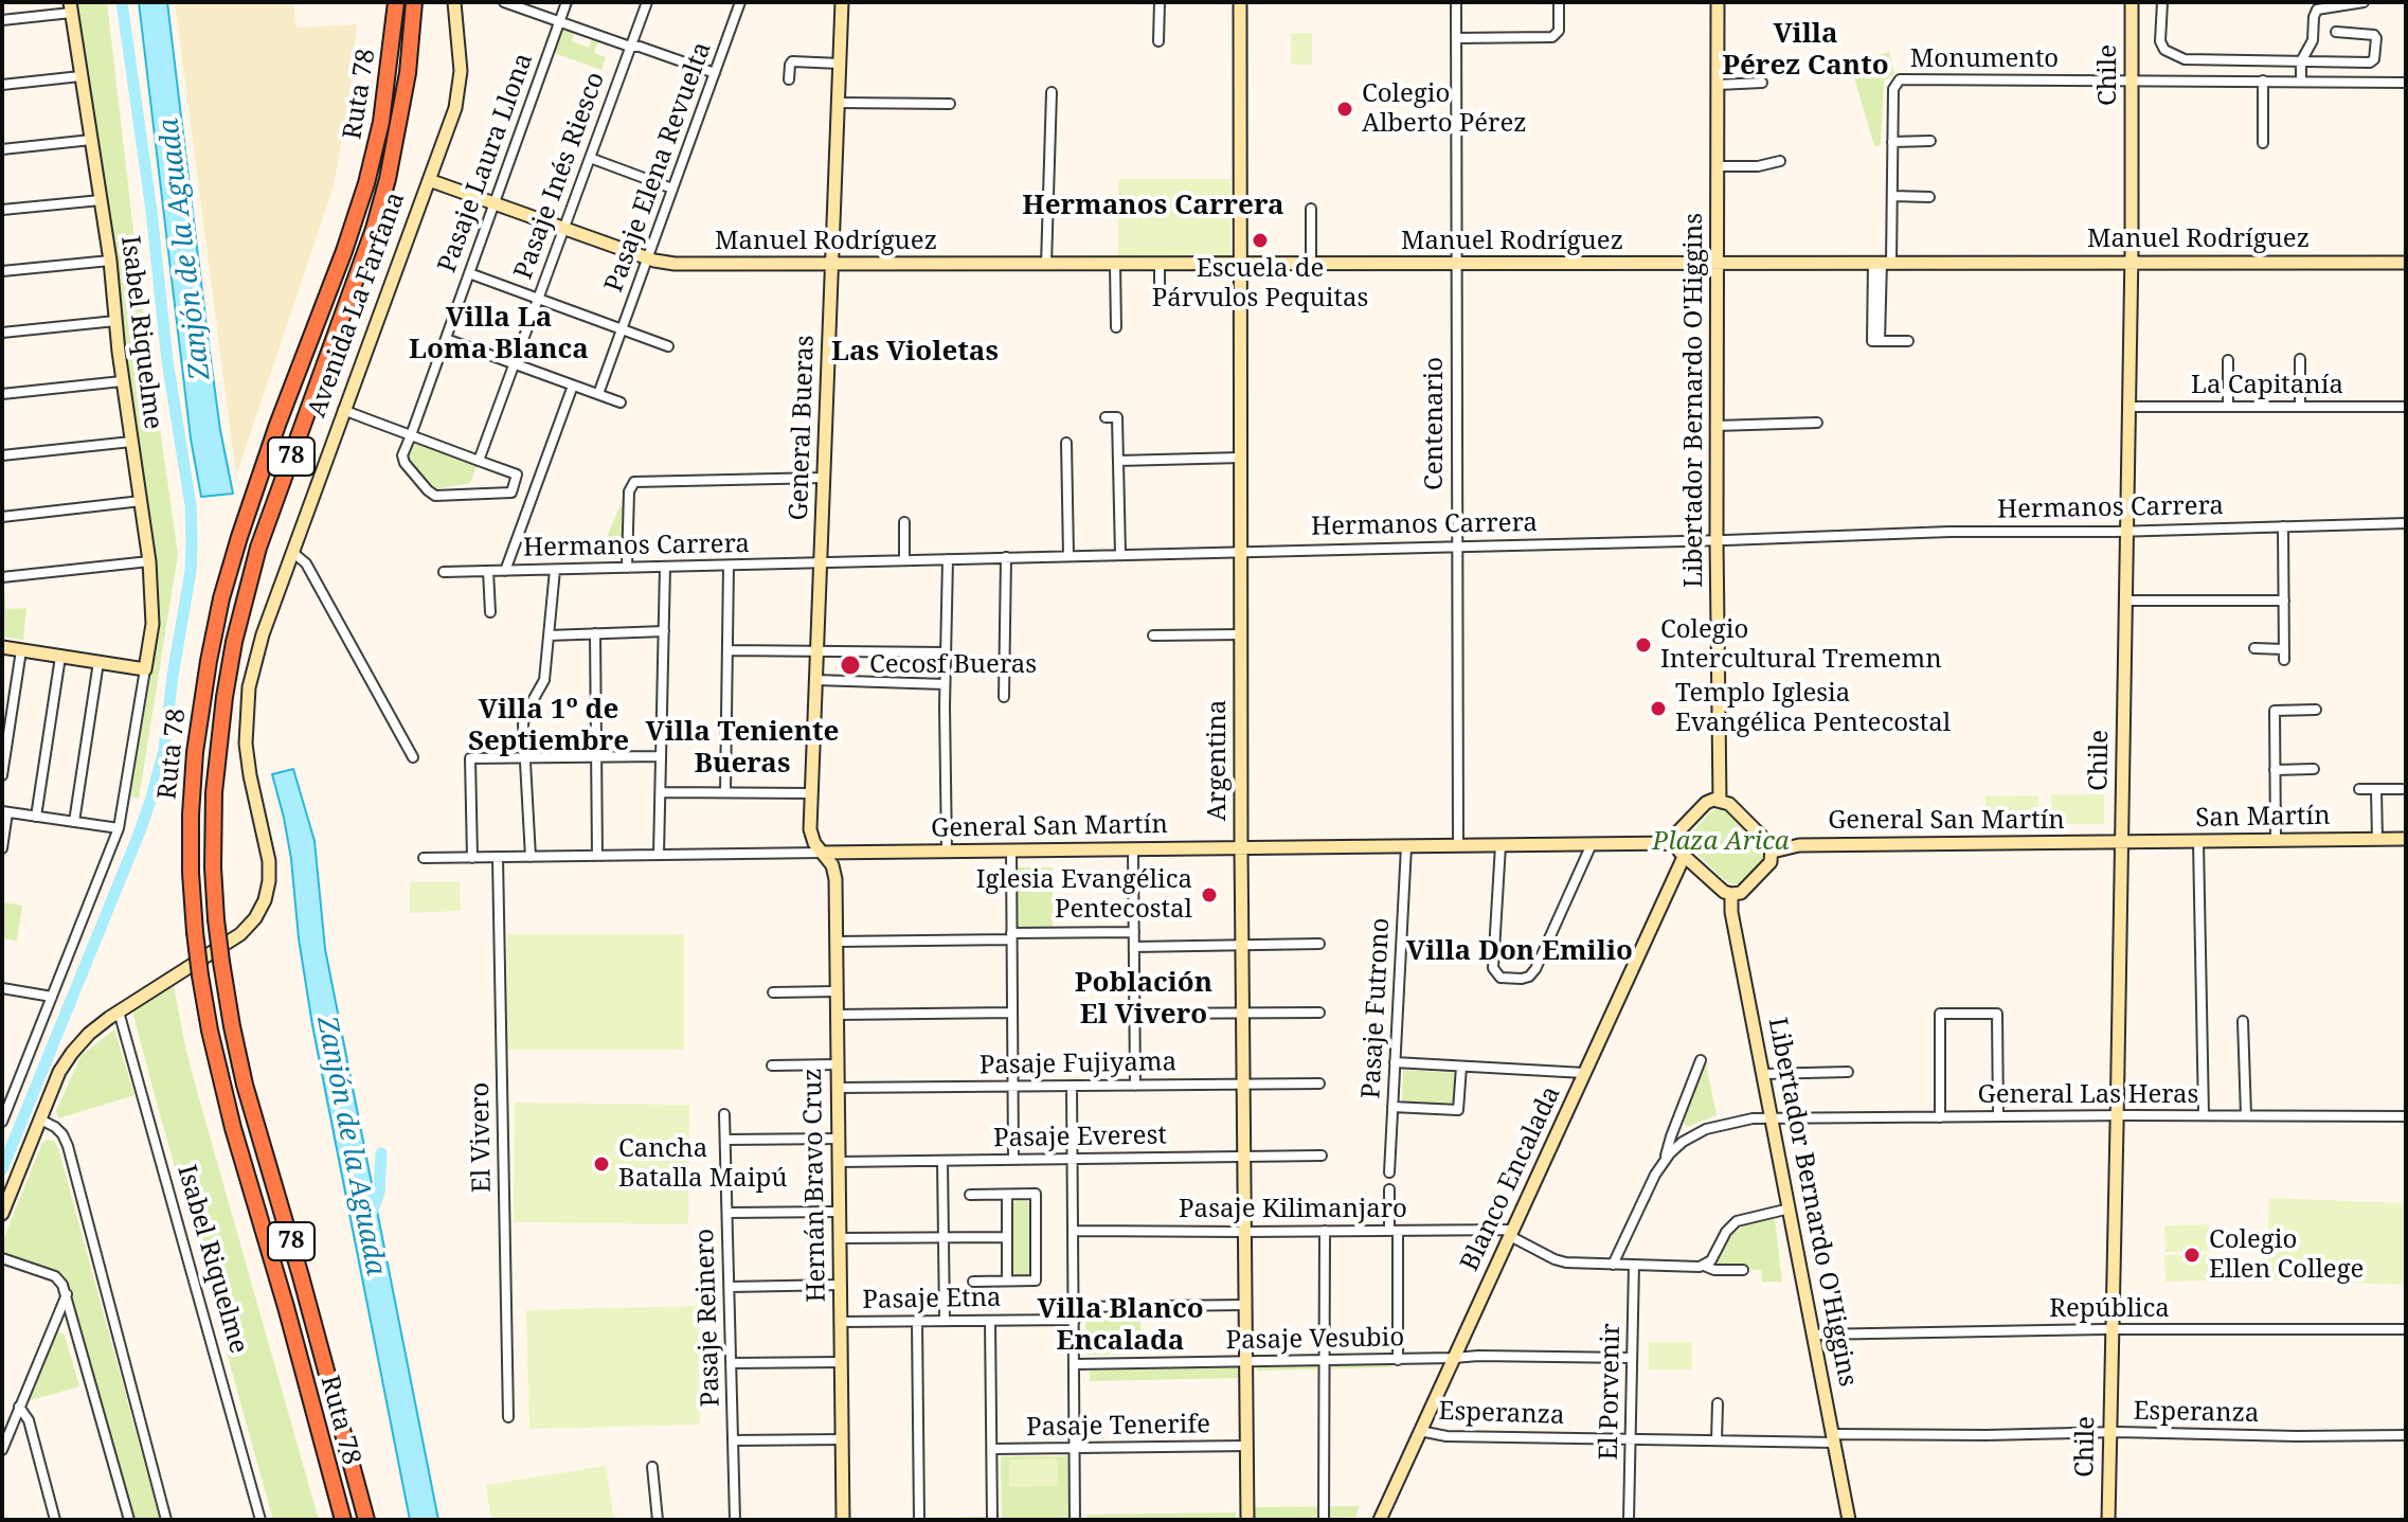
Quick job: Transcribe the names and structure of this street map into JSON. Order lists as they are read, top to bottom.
{
  "streets": {
    "highway": ["Ruta 78", "78"],
    "street": [
      "Monumento",
      "Chile",
      "Pasaje Laura Llona",
      "Pasaje Elena Revuelta",
      "Pasaje Inés Riesco",
      "Manuel Rodríguez",
      "Avenida La Farfana",
      "Isabel Riquelme",
      "La Capitanía",
      "Libertador Bernardo O'Higgins",
      "Centenario",
      "General Bueras",
      "Hermanos Carrera",
      "Argentina",
      "San Martín",
      "General San Martín",
      "Pasaje Futrono",
      "Pasaje Fujiyama",
      "General Las Heras",
      "El Vivero",
      "Pasaje Everest",
      "Blanco Encalada",
      "Hernán Bravo Cruz",
      "Pasaje Kilimanjaro",
      "Pasaje Etna",
      "República",
      "Pasaje Reinero",
      "Pasaje Vesubio",
      "El Porvenir",
      "Esperanza",
      "Pasaje Tenerife"
    ]
  },
  "crossings": [
    ["Monumento", "Chile"],
    ["Monumento", "Manuel Rodríguez"],
    ["Chile", "Manuel Rodríguez"],
    ["Chile", "La Capitanía"],
    ["Chile", "Hermanos Carrera"],
    ["Chile", "San Martín"],
    ["Chile", "General San Martín"],
    ["Chile", "General Las Heras"],
    ["Chile", "República"],
    ["Chile", "Esperanza"],
    ["Pasaje Laura Llona", "Manuel Rodríguez"],
    ["Pasaje Elena Revuelta", "Manuel Rodríguez"],
    ["Pasaje Inés Riesco", "Manuel Rodríguez"],
    ["Manuel Rodríguez", "Avenida La Farfana"],
    ["Manuel Rodríguez", "Libertador Bernardo O'Higgins"],
    ["Manuel Rodríguez", "Centenario"],
    ["Manuel Rodríguez", "General Bueras"],
    ["Manuel Rodríguez", "Argentina"],
    ["Avenida La Farfana", "Isabel Riquelme"],
    ["Libertador Bernardo O'Higgins", "Hermanos Carrera"],
    ["Libertador Bernardo O'Higgins", "General San Martín"],
    ["Libertador Bernardo O'Higgins", "General Las Heras"],
    ["Libertador Bernardo O'Higgins", "Blanco Encalada"],
    ["Libertador Bernardo O'Higgins", "República"],
    ["Libertador Bernardo O'Higgins", "Esperanza"],
    ["Centenario", "Hermanos Carrera"],
    ["Centenario", "General San Martín"],
    ["General Bueras", "Hermanos Carrera"],
    ["General Bueras", "General San Martín"],
    ["General Bueras", "Hernán Bravo Cruz"],
    ["Hermanos Carrera", "Argentina"],
    ["Argentina", "General San Martín"],
    ["Argentina", "Pasaje Fujiyama"],
    ["Argentina", "Pasaje Everest"],
    ["Argentina", "Pasaje Kilimanjaro"],
    ["Argentina", "Pasaje Vesubio"],
    ["Argentina", "Pasaje Tenerife"],
    ["San Martín", "General San Martín"],
    ["General San Martín", "Pasaje Futrono"],
    ["General San Martín", "El Vivero"],
    ["General San Martín", "Blanco Encalada"],
    ["General San Martín", "Hernán Bravo Cruz"],
    ["Pasaje Fujiyama", "Hernán Bravo Cruz"],
    ["Pasaje Everest", "Hernán Bravo Cruz"],
    ["Blanco Encalada", "Pasaje Kilimanjaro"],
    ["Blanco Encalada", "Pasaje Vesubio"],
    ["Blanco Encalada", "Esperanza"],
    ["Hernán Bravo Cruz", "Pasaje Etna"],
    ["Pasaje Kilimanjaro", "El Porvenir"],
    ["Pasaje Etna", "Pasaje Reinero"],
    ["Pasaje Vesubio", "El Porvenir"],
    ["El Porvenir", "Esperanza"]
  ],
  "districts": [
    "Villa Pérez Canto",
    "Hermanos Carrera",
    "Villa La Loma Blanca",
    "Las Violetas",
    "Villa 1º de Septiembre",
    "Villa Teniente Bueras",
    "Villa Don Emilio",
    "Población El Vivero",
    "Villa Blanco Encalada"
  ],
  "water": ["Zanjón de la Aguada"],
  "parks": ["Plaza Arica"],
  "places": [
    "Colegio Alberto Pérez",
    "Escuela de Párvulos Pequitas",
    "Colegio Intercultural Trememn",
    "Cecosf Bueras",
    "Templo Iglesia Evangélica Pentecostal",
    "Iglesia Evangélica Pentecostal",
    "Cancha Batalla Maipú",
    "Colegio Ellen College"
  ]
}
